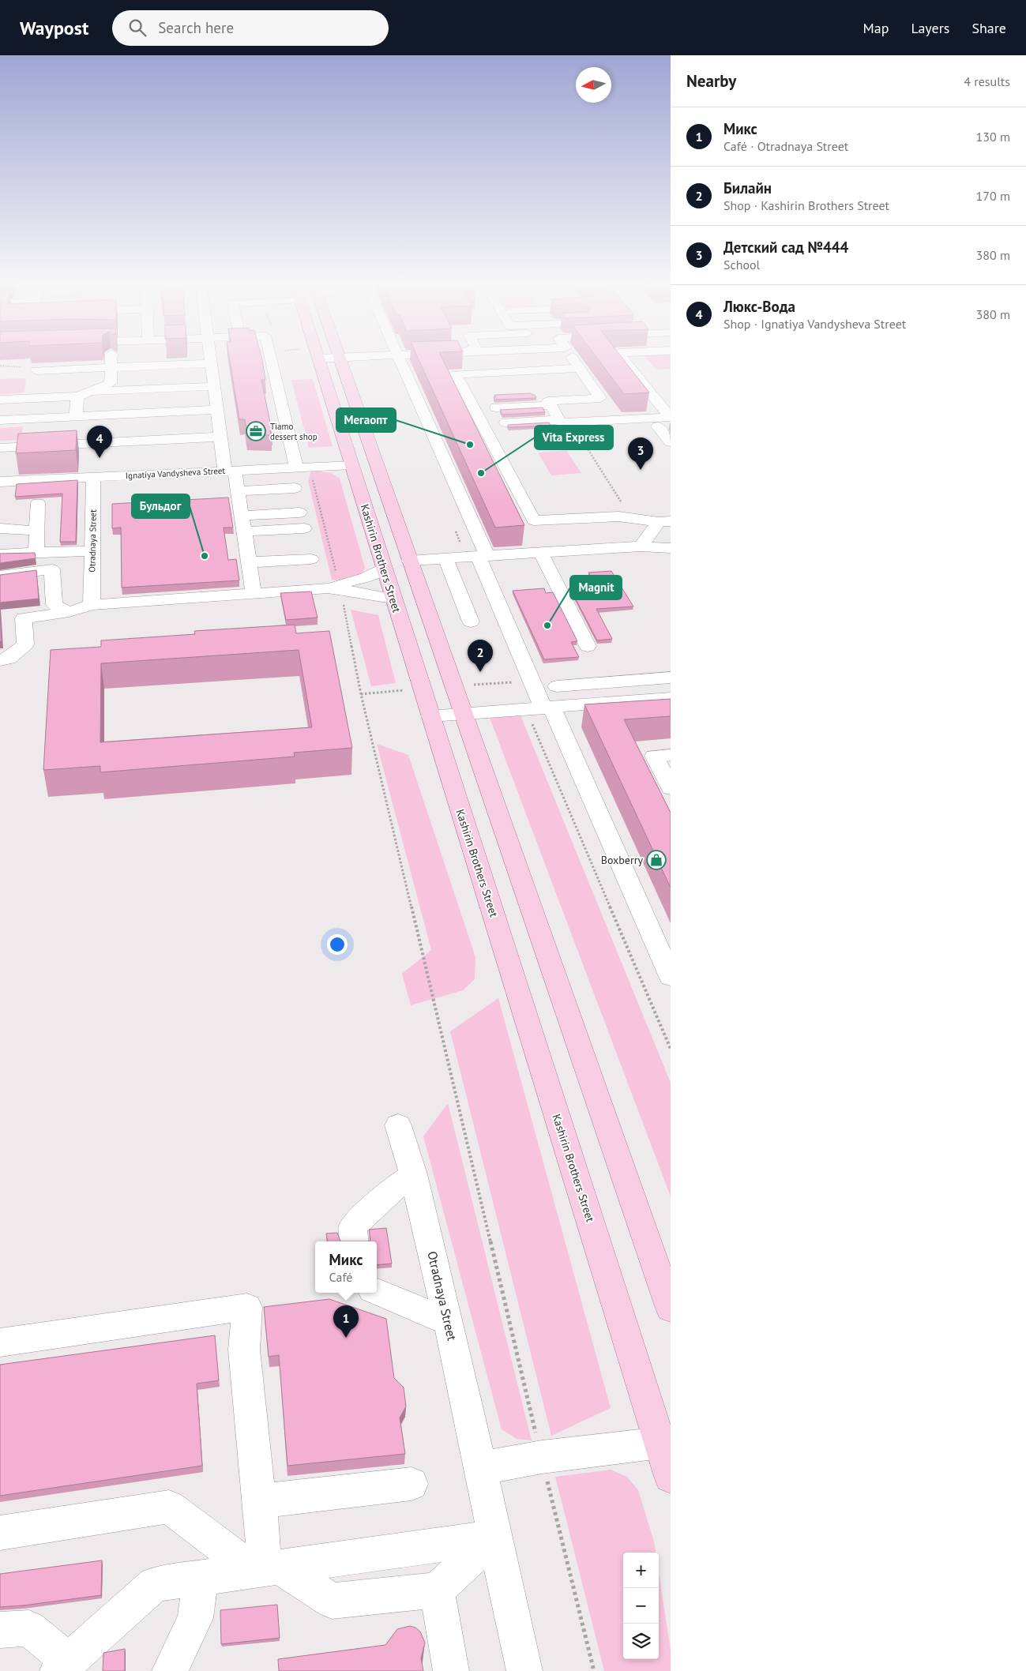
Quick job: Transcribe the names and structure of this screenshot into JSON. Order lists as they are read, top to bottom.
{
  "streets": {
    "main road": ["Kashirin Brothers Street"],
    "street": ["Ignatiya Vandysheva Street", "Otradnaya Street"]
  },
  "crossings": [
    ["Ignatiya Vandysheva Street", "Otradnaya Street"],
    ["Ignatiya Vandysheva Street", "Kashirin Brothers Street"]
  ],
  "places": {
    "office": ["Tiamo dessert shop"],
    "other": [
      "Мегаопт",
      "Vita Express",
      "Бульдог",
      "Magnit"
    ],
    "shop": ["Boxberry"]
  },
  "north": "left",
  "page": {
    "header": "Waypost",
    "search": "Search here",
    "nav": ["Map", "Layers", "Share"],
    "heading": ["Nearby", "4 results"],
    "list": [
      {
        "mark": "1",
        "name": "Микс",
        "note": "Café · Otradnaya Street",
        "value": "130 m"
      },
      {
        "mark": "2",
        "name": "Билайн",
        "note": "Shop · Kashirin Brothers Street",
        "value": "170 m"
      },
      {
        "mark": "3",
        "name": "Детский сад №444",
        "note": "School",
        "value": "380 m"
      },
      {
        "mark": "4",
        "name": "Люкс-Вода",
        "note": "Shop · Ignatiya Vandysheva Street",
        "value": "380 m"
      }
    ],
    "pins": [
      "4",
      "3",
      "2",
      "1"
    ],
    "popup": ["Микс", "Café"],
    "map_buttons": ["+", "−"]
  }
}
